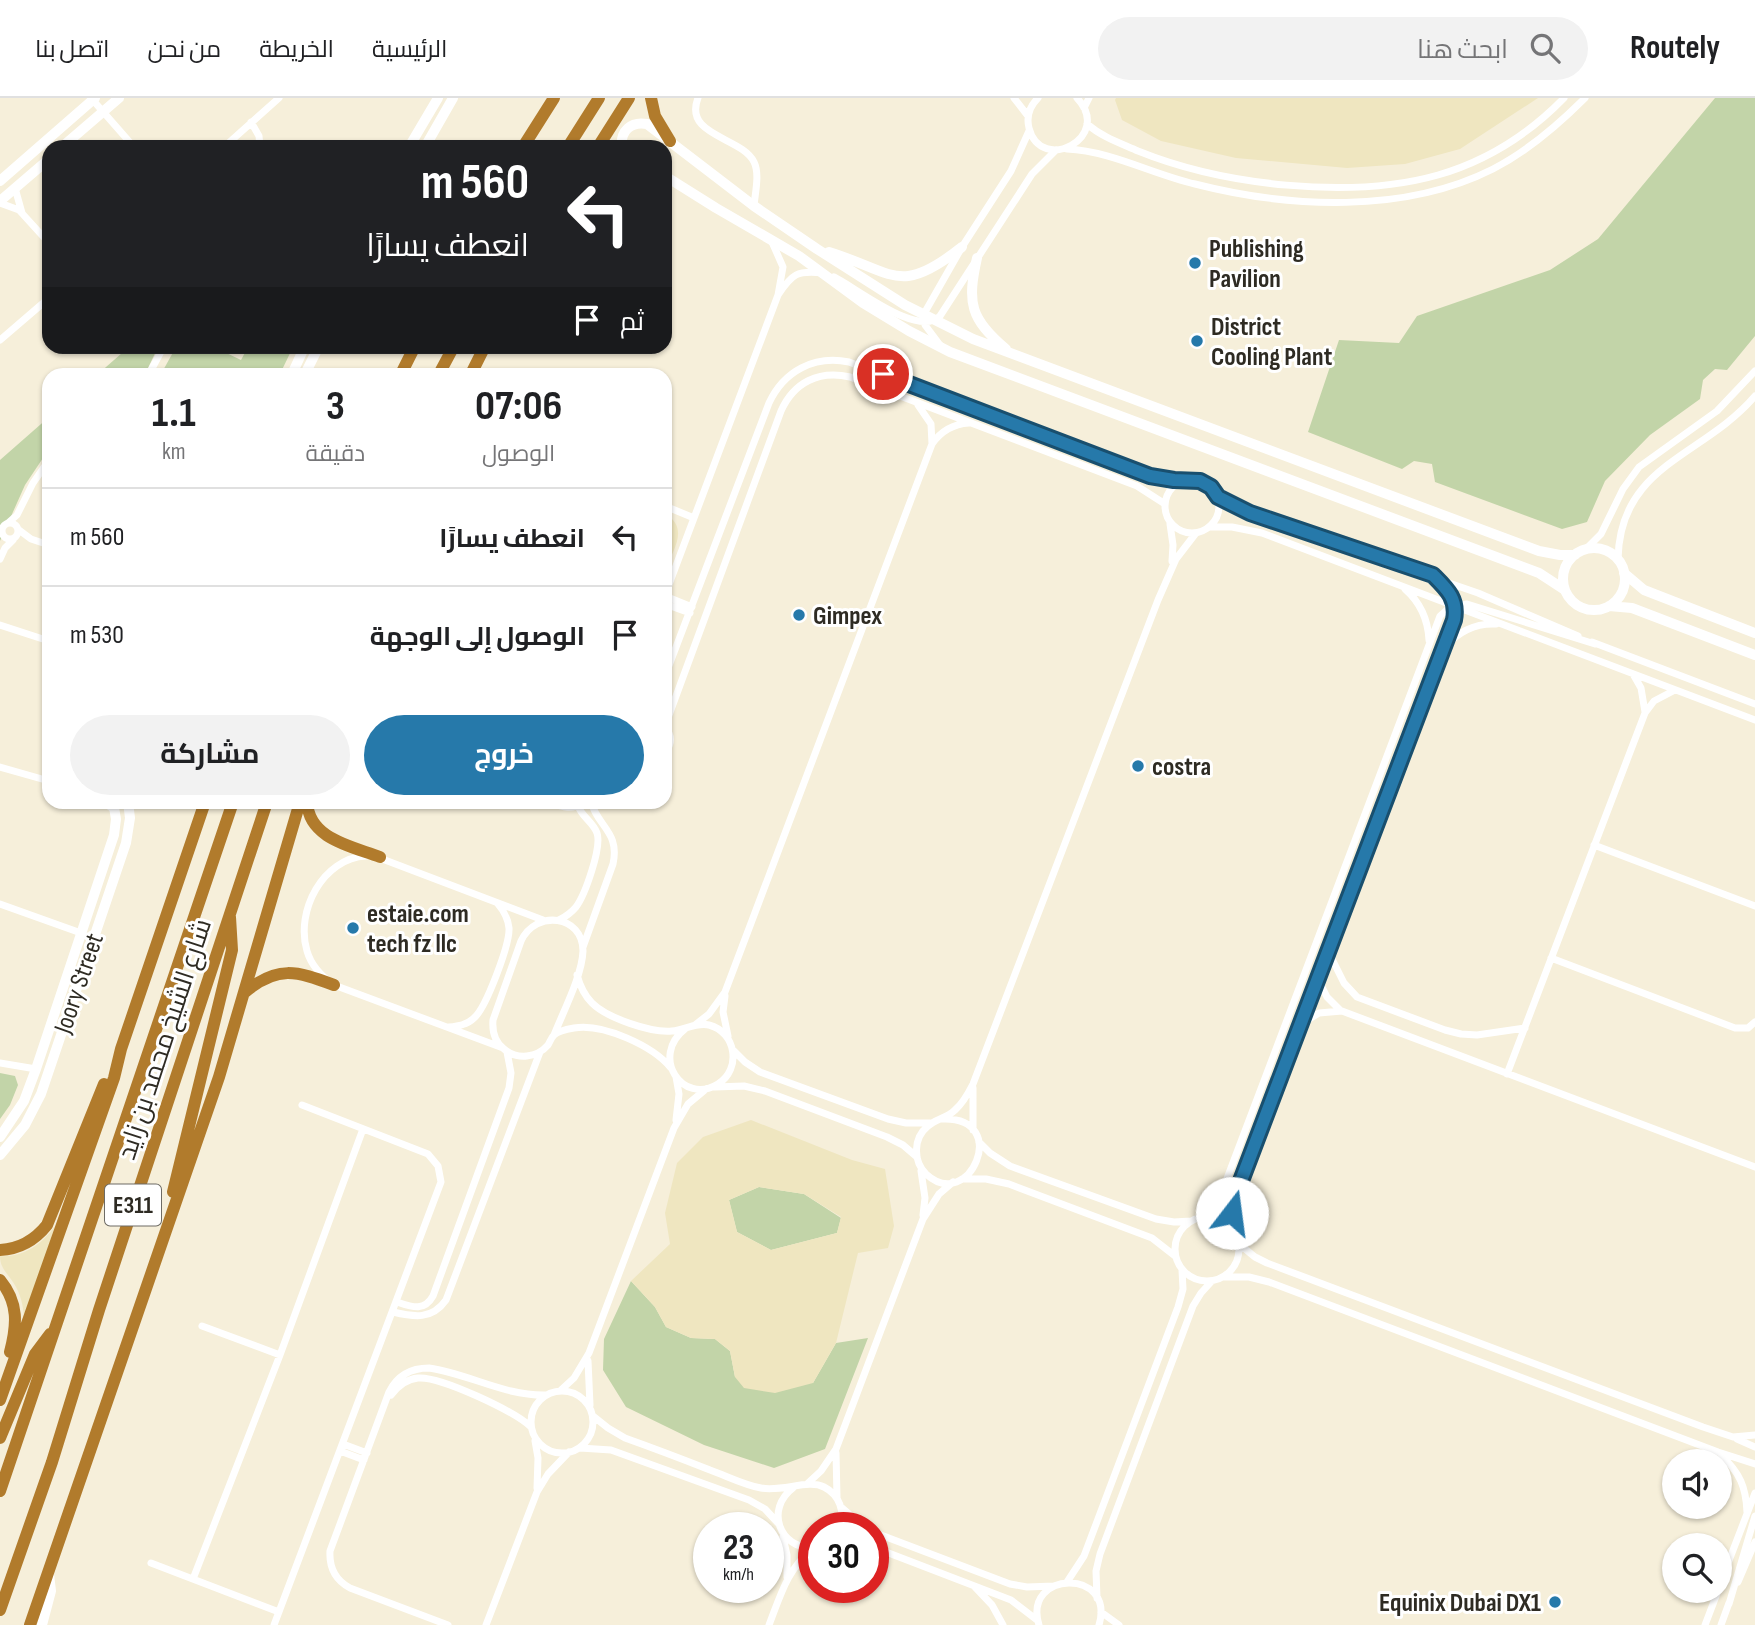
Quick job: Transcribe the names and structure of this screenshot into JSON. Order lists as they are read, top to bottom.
{
  "streets": {
    "highway": ["شارع الشيخ محمد بن زايد", "E311"],
    "street": ["Joory Street"]
  },
  "places": [
    "Publishing Pavilion",
    "District Cooling Plant",
    "Gimpex",
    "costra",
    "estaie.com tech fz llc",
    "Equinix Dubai DX1"
  ],
  "page": {
    "header": "Routely",
    "search": "ابحث هنا",
    "nav": [
      "الرئيسية",
      "الخريطة",
      "من نحن",
      "اتصل بنا"
    ],
    "turn": ["560 m", "انعطف يسارًا"],
    "then": "ثم",
    "eta": [
      "07:06",
      "الوصول",
      "3",
      "دقيقة",
      "1.1",
      "km"
    ],
    "list": [
      {
        "name": "انعطف يسارًا",
        "value": "560 m"
      },
      {
        "name": "الوصول إلى الوجهة",
        "value": "530 m"
      }
    ],
    "buttons": ["خروج", "مشاركة"],
    "speed": "23 km/h",
    "limit": "30"
  }
}
